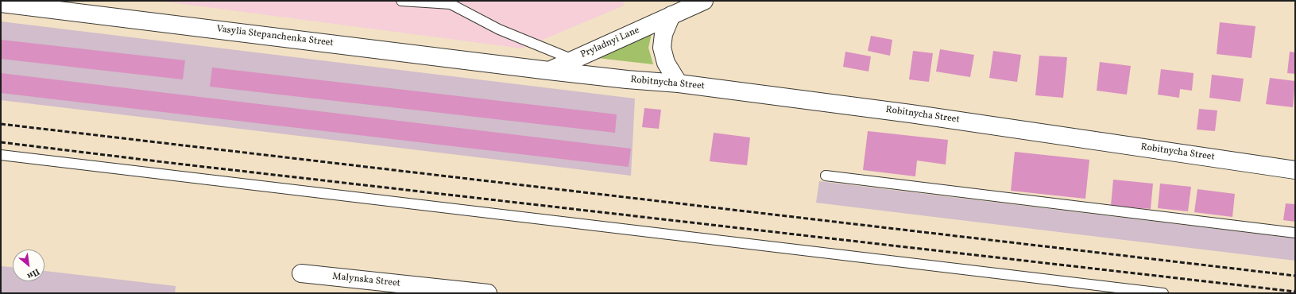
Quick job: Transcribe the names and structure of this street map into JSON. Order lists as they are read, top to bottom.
{
  "streets": {
    "street": [
      "Vasylia Stepanchenka Street",
      "Pryladnyi Lane",
      "Robitnycha Street",
      "Malynska Street"
    ]
  },
  "crossings": [
    ["Vasylia Stepanchenka Street", "Pryladnyi Lane"],
    ["Vasylia Stepanchenka Street", "Robitnycha Street"],
    ["Pryladnyi Lane", "Robitnycha Street"]
  ],
  "north": "bottom right"
}
